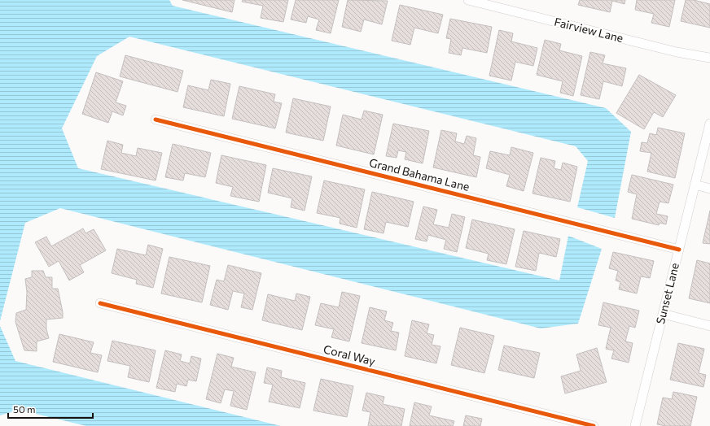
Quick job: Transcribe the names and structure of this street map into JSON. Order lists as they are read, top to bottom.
{
  "streets": {
    "street": [
      "Fairview Lane",
      "Grand Bahama Lane",
      "Sunset Lane",
      "Coral Way"
    ]
  },
  "crossings": [
    ["Grand Bahama Lane", "Sunset Lane"]
  ],
  "scale_bar": "50 m"
}
